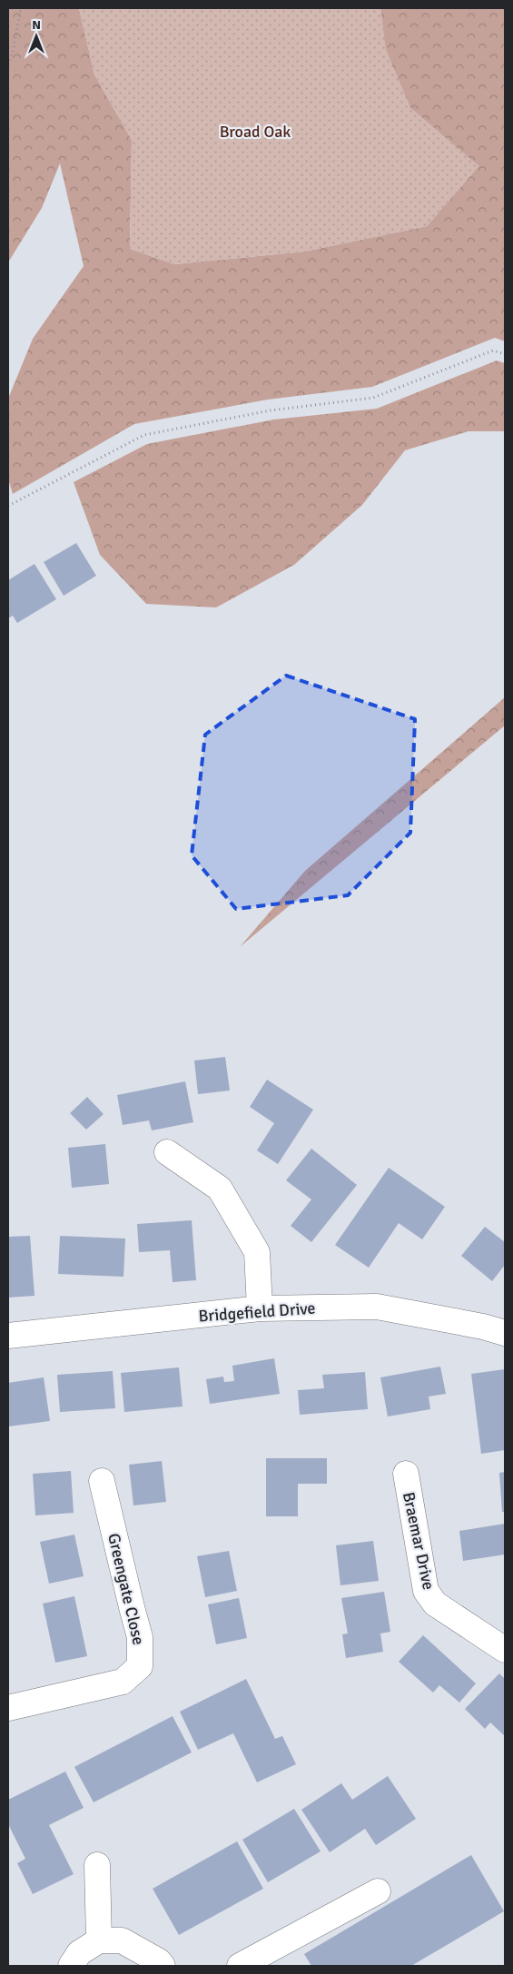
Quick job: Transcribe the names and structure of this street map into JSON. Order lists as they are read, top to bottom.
{
  "streets": {
    "street": ["Bridgefield Drive", "Braemar Drive", "Greengate Close"]
  },
  "parks": ["Broad Oak"],
  "north": "top"
}
